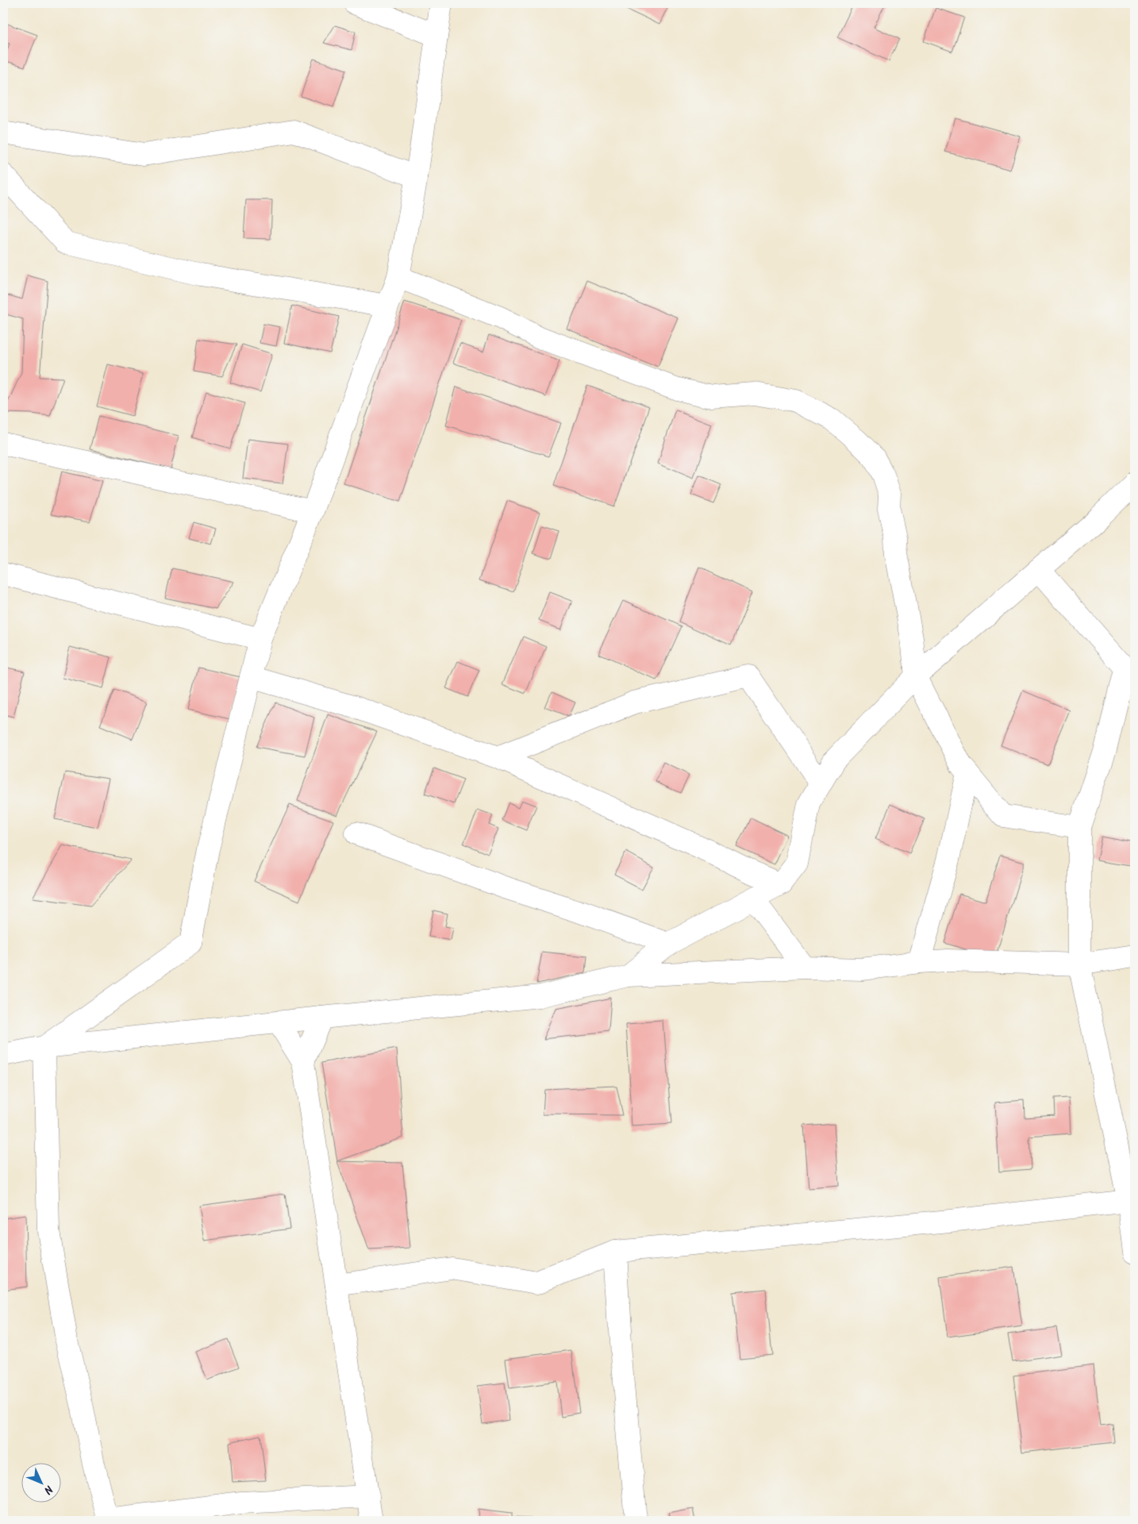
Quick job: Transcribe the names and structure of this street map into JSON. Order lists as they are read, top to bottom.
{
  "north": "bottom right"
}
